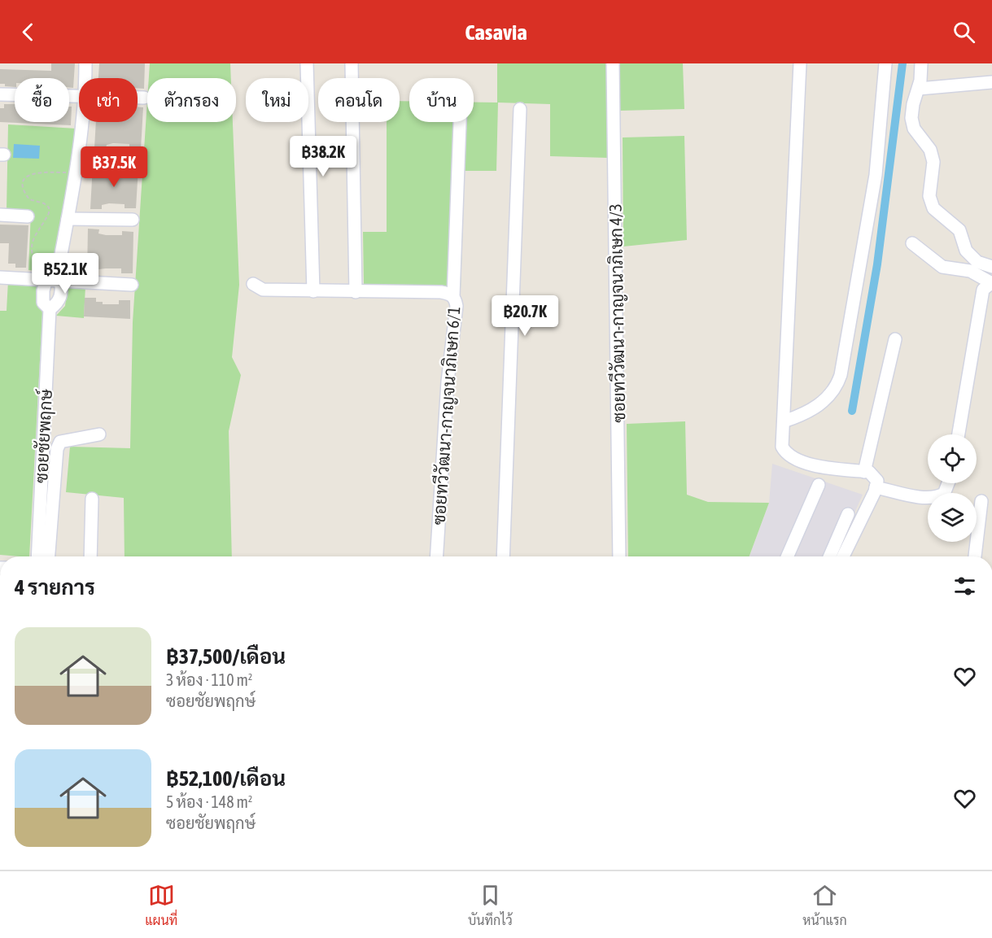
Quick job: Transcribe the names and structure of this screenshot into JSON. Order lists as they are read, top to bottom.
{
  "streets": {
    "street": ["ซอยทวีวัฒนา-กาญจนาภิเษก 4/3", "ซอยทวีวัฒนา-กาญจนาภิเษก 6/1", "ซอยชัยพฤกษ์"]
  },
  "page": {
    "header": "Casavia",
    "chip": [
      "ซื้อ",
      "เช่า",
      "ตัวกรอง",
      "ใหม่",
      "คอนโด",
      "บ้าน"
    ],
    "price": [
      "฿38.2K",
      "฿37.5K",
      "฿52.1K",
      "฿20.7K"
    ],
    "heading": "4 รายการ",
    "list": [
      {
        "name": "฿37,500/เดือน",
        "note": "3 ห้อง · 110 m² · ซอยชัยพฤกษ์"
      },
      {
        "name": "฿52,100/เดือน",
        "note": "5 ห้อง · 148 m² · ซอยชัยพฤกษ์"
      }
    ],
    "tabs": ["แผนที่", "บันทึกไว้", "หน้าแรก"]
  }
}
